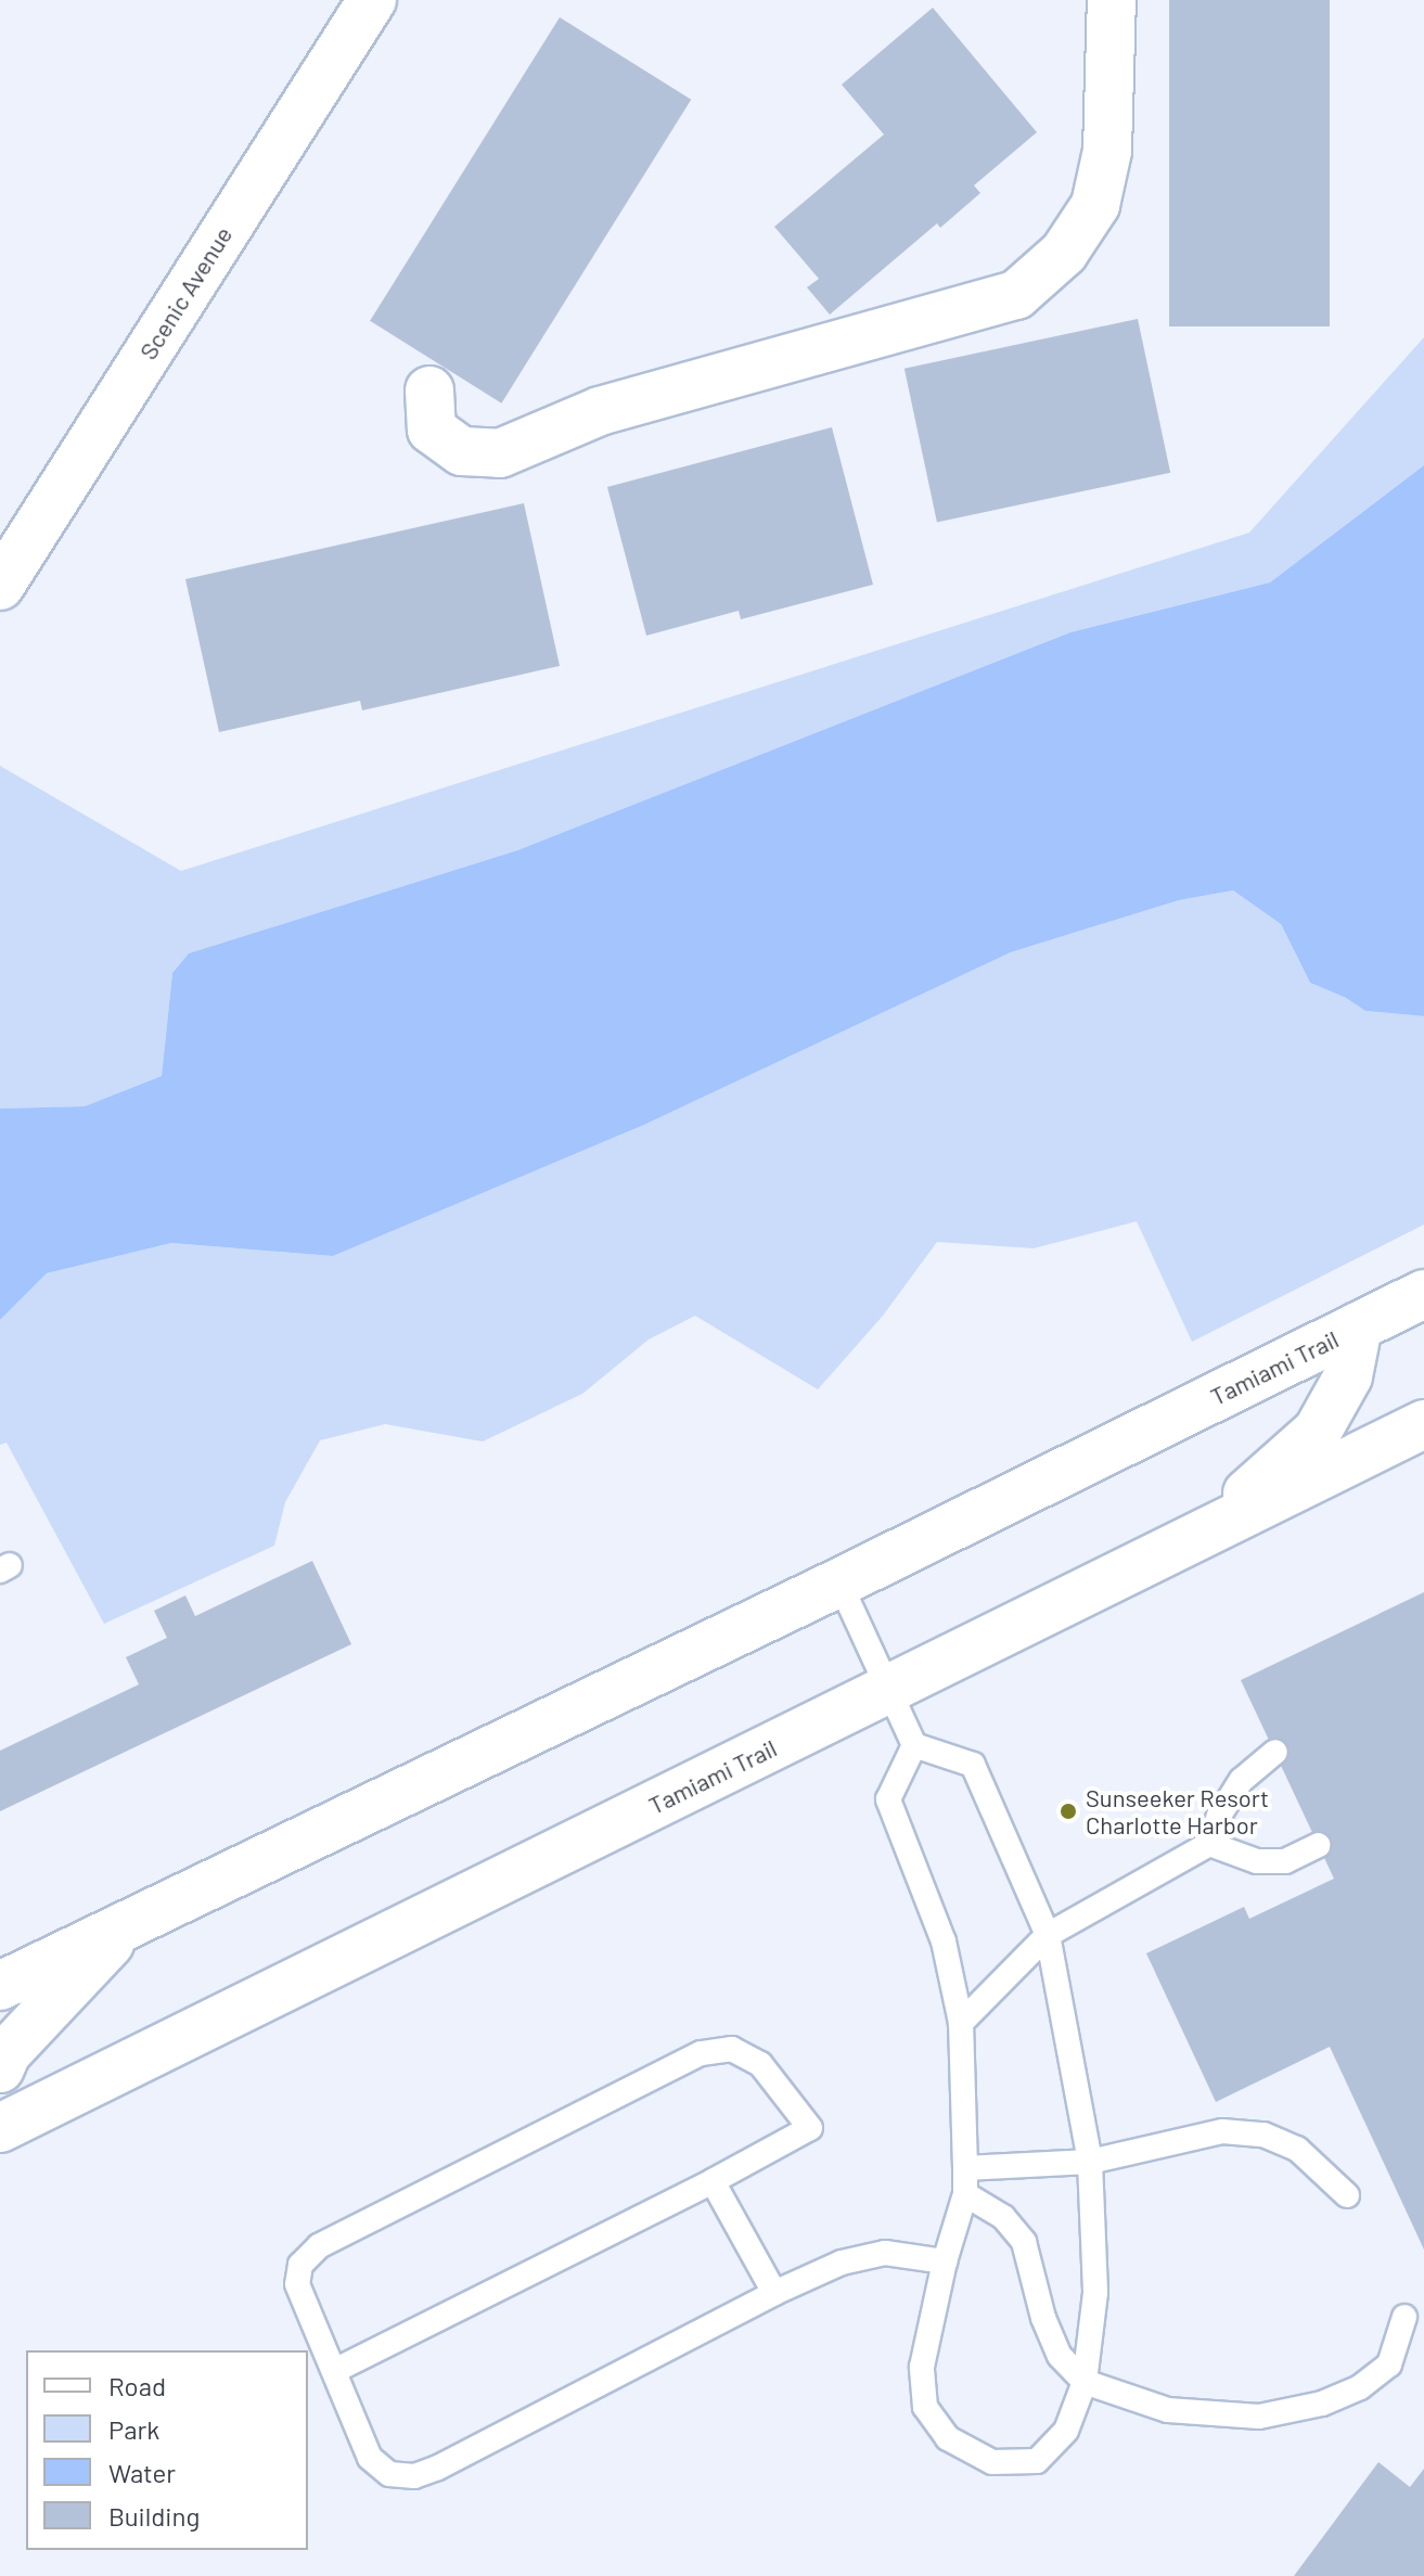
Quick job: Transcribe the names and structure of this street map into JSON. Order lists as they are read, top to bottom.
{
  "streets": {
    "main road": ["Scenic Avenue", "Tamiami Trail"]
  },
  "places": ["Sunseeker Resort Charlotte Harbor"],
  "legend": [
    "Road",
    "Park",
    "Water",
    "Building"
  ]
}
